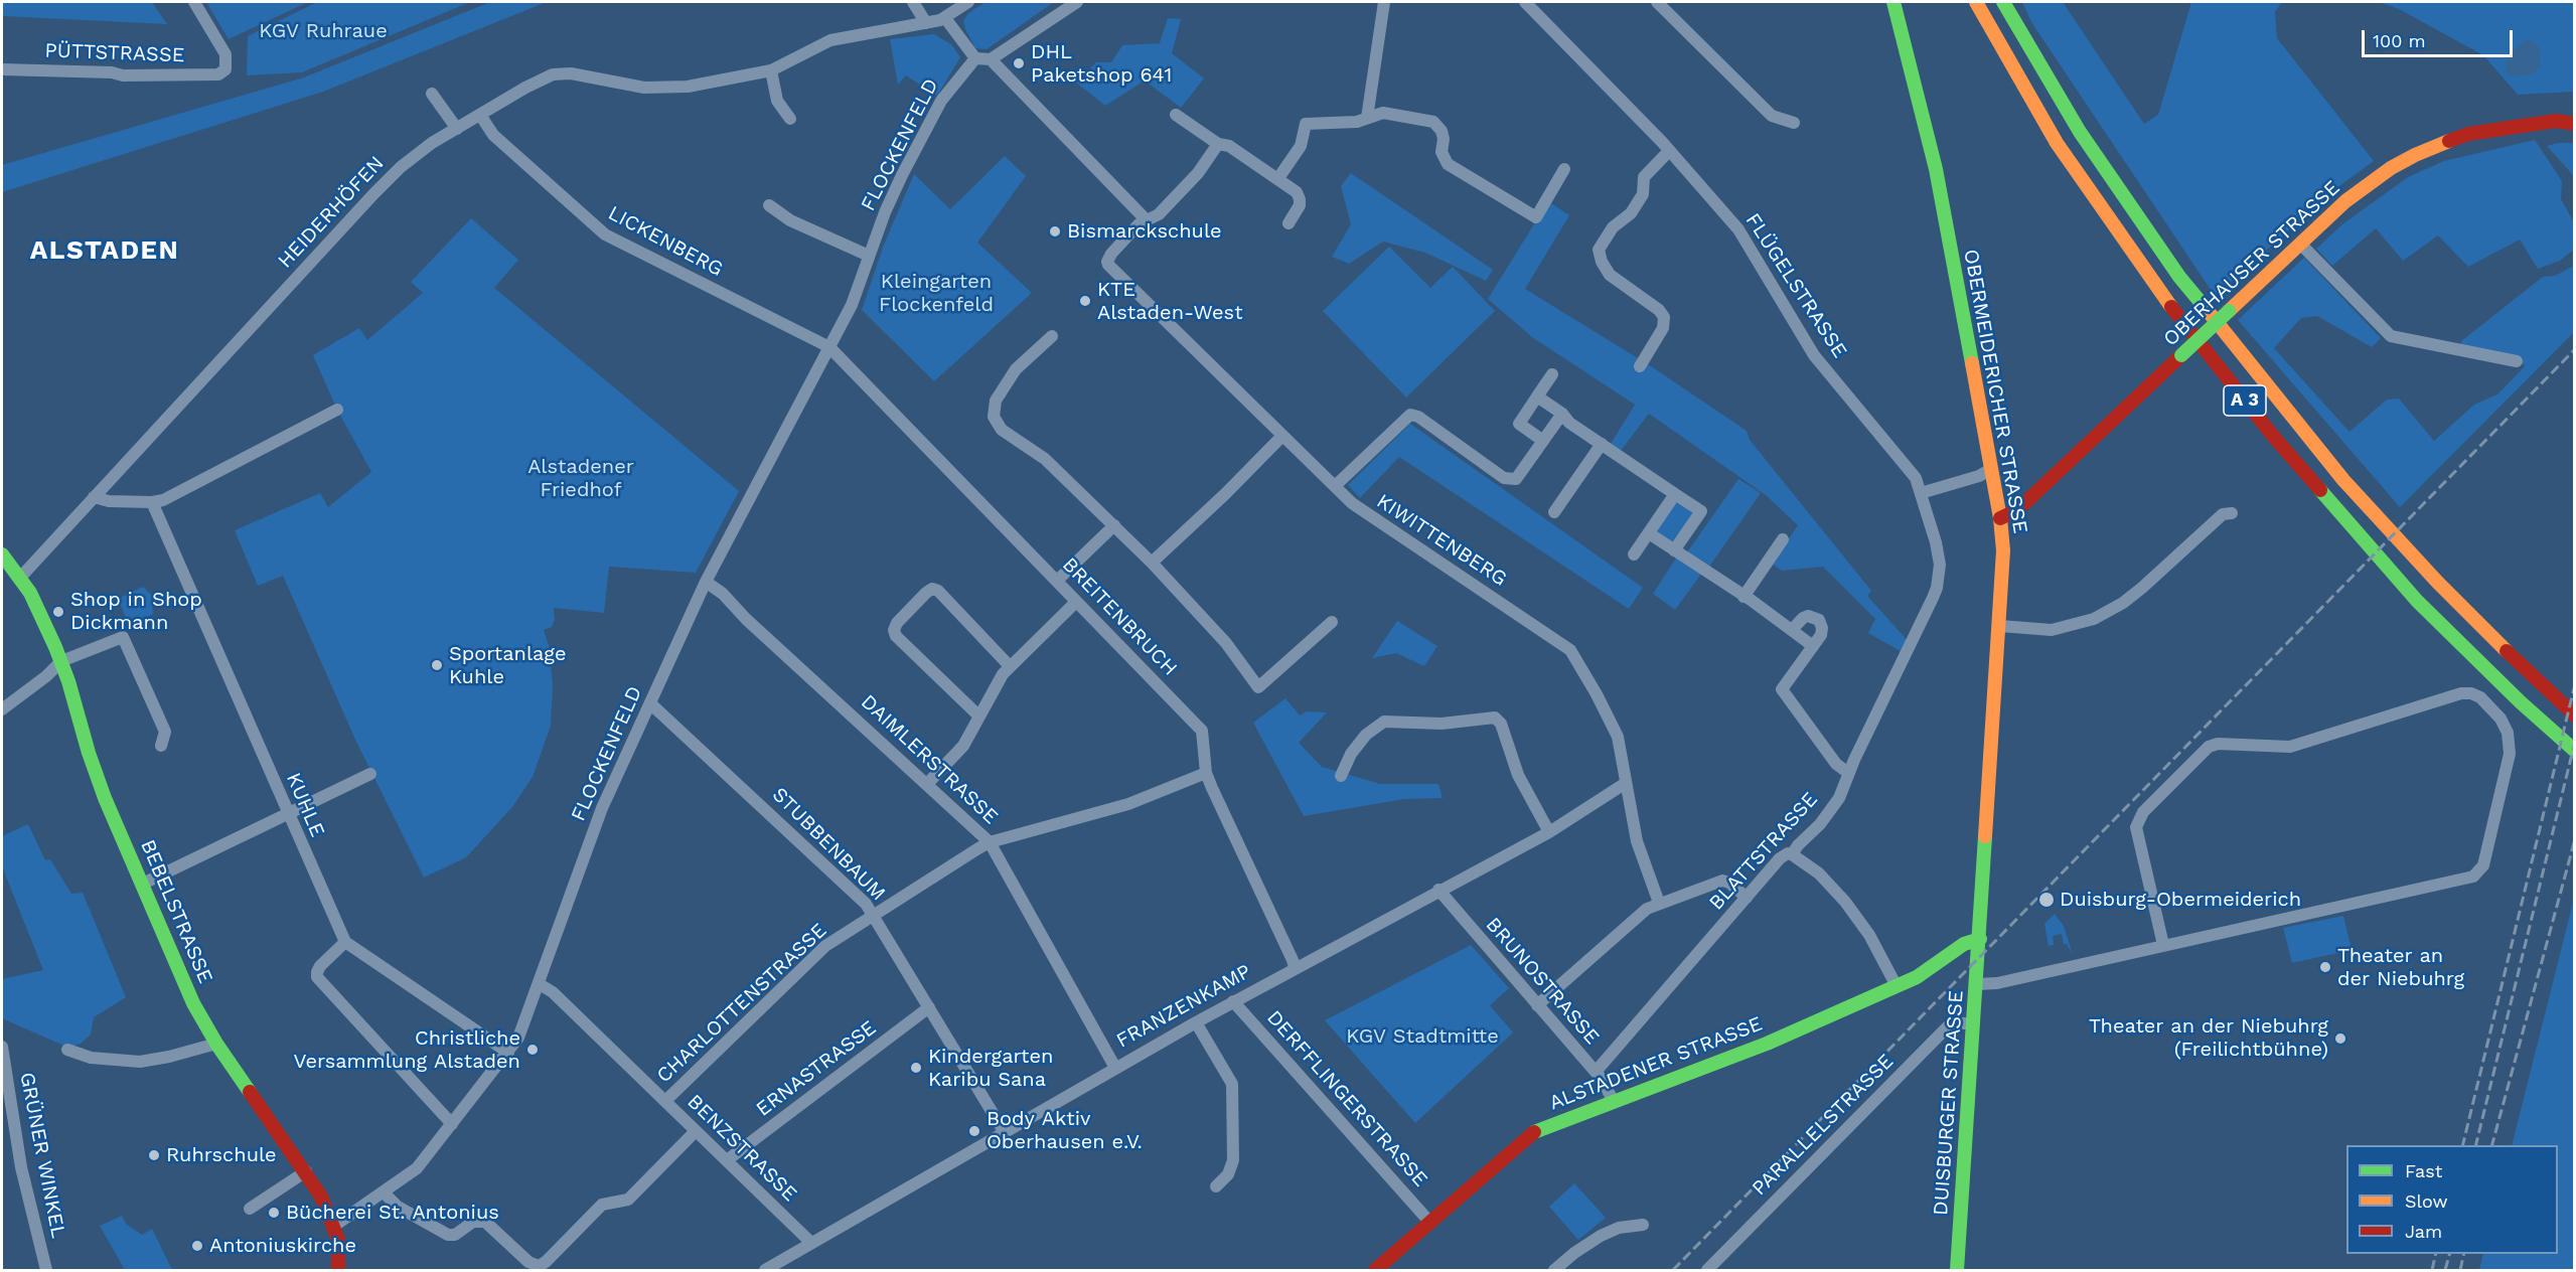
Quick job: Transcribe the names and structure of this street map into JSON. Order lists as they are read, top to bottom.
{
  "streets": {
    "main road": [
      "OBERHAUSER STRASSE",
      "OBERMEIDERICHER STRASSE",
      "A 3",
      "BEBELSTRASSE",
      "ALSTADENER STRASSE",
      "DUISBURGER STRASSE"
    ],
    "street": [
      "PÜTTSTRASSE",
      "FLOCKENFELD",
      "HEIDERHÖFEN",
      "LICKENBERG",
      "FLÜGELSTRASSE",
      "KIWITTENBERG",
      "BREITENBRUCH",
      "DAIMLERSTRASSE",
      "KUHLE",
      "STUBBENBAUM",
      "BLATTSTRASSE",
      "BRUNOSTRASSE",
      "CHARLOTTENSTRASSE",
      "FRANZENKAMP",
      "ERNASTRASSE",
      "DERFFLINGERSTRASSE",
      "PARALLELSTRASSE",
      "BENZSTRASSE",
      "GRÜNER WINKEL"
    ]
  },
  "crossings": [
    ["FLOCKENFELD", "LICKENBERG"],
    ["FLOCKENFELD", "BREITENBRUCH"],
    ["FLOCKENFELD", "DAIMLERSTRASSE"],
    ["FLOCKENFELD", "STUBBENBAUM"],
    ["FLOCKENFELD", "BEBELSTRASSE"],
    ["FLOCKENFELD", "BENZSTRASSE"],
    ["HEIDERHÖFEN", "LICKENBERG"],
    ["HEIDERHÖFEN", "BEBELSTRASSE"],
    ["LICKENBERG", "BREITENBRUCH"],
    ["OBERHAUSER STRASSE", "OBERMEIDERICHER STRASSE"],
    ["FLÜGELSTRASSE", "BLATTSTRASSE"],
    ["OBERMEIDERICHER STRASSE", "ALSTADENER STRASSE"],
    ["OBERMEIDERICHER STRASSE", "DUISBURGER STRASSE"],
    ["KIWITTENBERG", "FRANZENKAMP"],
    ["BREITENBRUCH", "CHARLOTTENSTRASSE"],
    ["BREITENBRUCH", "FRANZENKAMP"],
    ["DAIMLERSTRASSE", "CHARLOTTENSTRASSE"],
    ["DAIMLERSTRASSE", "FRANZENKAMP"],
    ["STUBBENBAUM", "CHARLOTTENSTRASSE"],
    ["STUBBENBAUM", "FRANZENKAMP"],
    ["STUBBENBAUM", "ERNASTRASSE"],
    ["BLATTSTRASSE", "BRUNOSTRASSE"],
    ["BRUNOSTRASSE", "FRANZENKAMP"],
    ["BRUNOSTRASSE", "ALSTADENER STRASSE"],
    ["CHARLOTTENSTRASSE", "BENZSTRASSE"],
    ["FRANZENKAMP", "DERFFLINGERSTRASSE"],
    ["FRANZENKAMP", "BENZSTRASSE"],
    ["ALSTADENER STRASSE", "DERFFLINGERSTRASSE"],
    ["ALSTADENER STRASSE", "DUISBURGER STRASSE"],
    ["ERNASTRASSE", "BENZSTRASSE"],
    ["DUISBURGER STRASSE", "PARALLELSTRASSE"]
  ],
  "districts": ["ALSTADEN"],
  "parks": [
    "KGV Ruhraue",
    "Kleingarten Flockenfeld",
    "Alstadener Friedhof",
    "KGV Stadtmitte"
  ],
  "places": [
    "DHL Paketshop 641",
    "Bismarckschule",
    "KTE Alstaden-West",
    "Shop in Shop Dickmann",
    "Sportanlage Kuhle",
    "Duisburg-Obermeiderich",
    "Theater an der Niebuhrg",
    "Theater an der Niebuhrg (Freilichtbühne)",
    "Christliche Versammlung Alstaden",
    "Kindergarten Karibu Sana",
    "Body Aktiv Oberhausen e.V.",
    "Ruhrschule",
    "Bücherei St. Antonius",
    "Antoniuskirche"
  ],
  "legend": ["Fast", "Slow", "Jam"],
  "scale_bar": "100 m"
}
